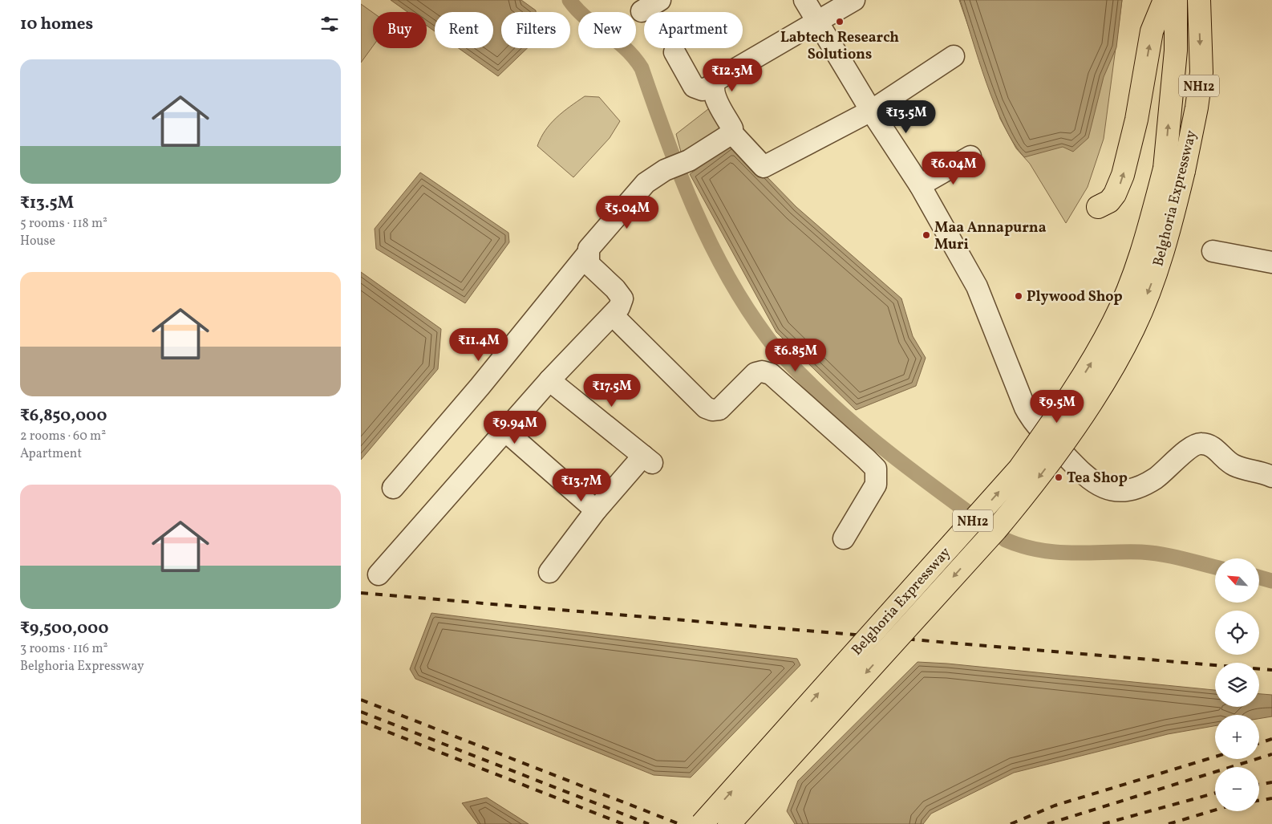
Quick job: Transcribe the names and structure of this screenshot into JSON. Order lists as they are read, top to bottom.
{
  "streets": {
    "highway": ["NH12", "Belghoria Expressway"]
  },
  "places": [
    "Labtech Research Solutions",
    "Maa Annapurna Muri",
    "Plywood Shop",
    "Tea Shop"
  ],
  "north": "top left",
  "page": {
    "heading": "10 homes",
    "chip": [
      "Buy",
      "Rent",
      "Filters",
      "New",
      "Apartment"
    ],
    "list": [
      {
        "name": "₹13.5M",
        "note": "5 rooms · 118 m² · House"
      },
      {
        "name": "₹6,850,000",
        "note": "2 rooms · 60 m² · Apartment"
      },
      {
        "name": "₹9,500,000",
        "note": "3 rooms · 116 m² · Belghoria Expressway"
      }
    ],
    "price": [
      "₹12.3M",
      "₹13.5M",
      "₹6.04M",
      "₹5.04M",
      "₹11.4M",
      "₹6.85M",
      "₹17.5M",
      "₹9.5M",
      "₹9.94M",
      "₹13.7M"
    ],
    "map_buttons": ["+", "−"]
  }
}
